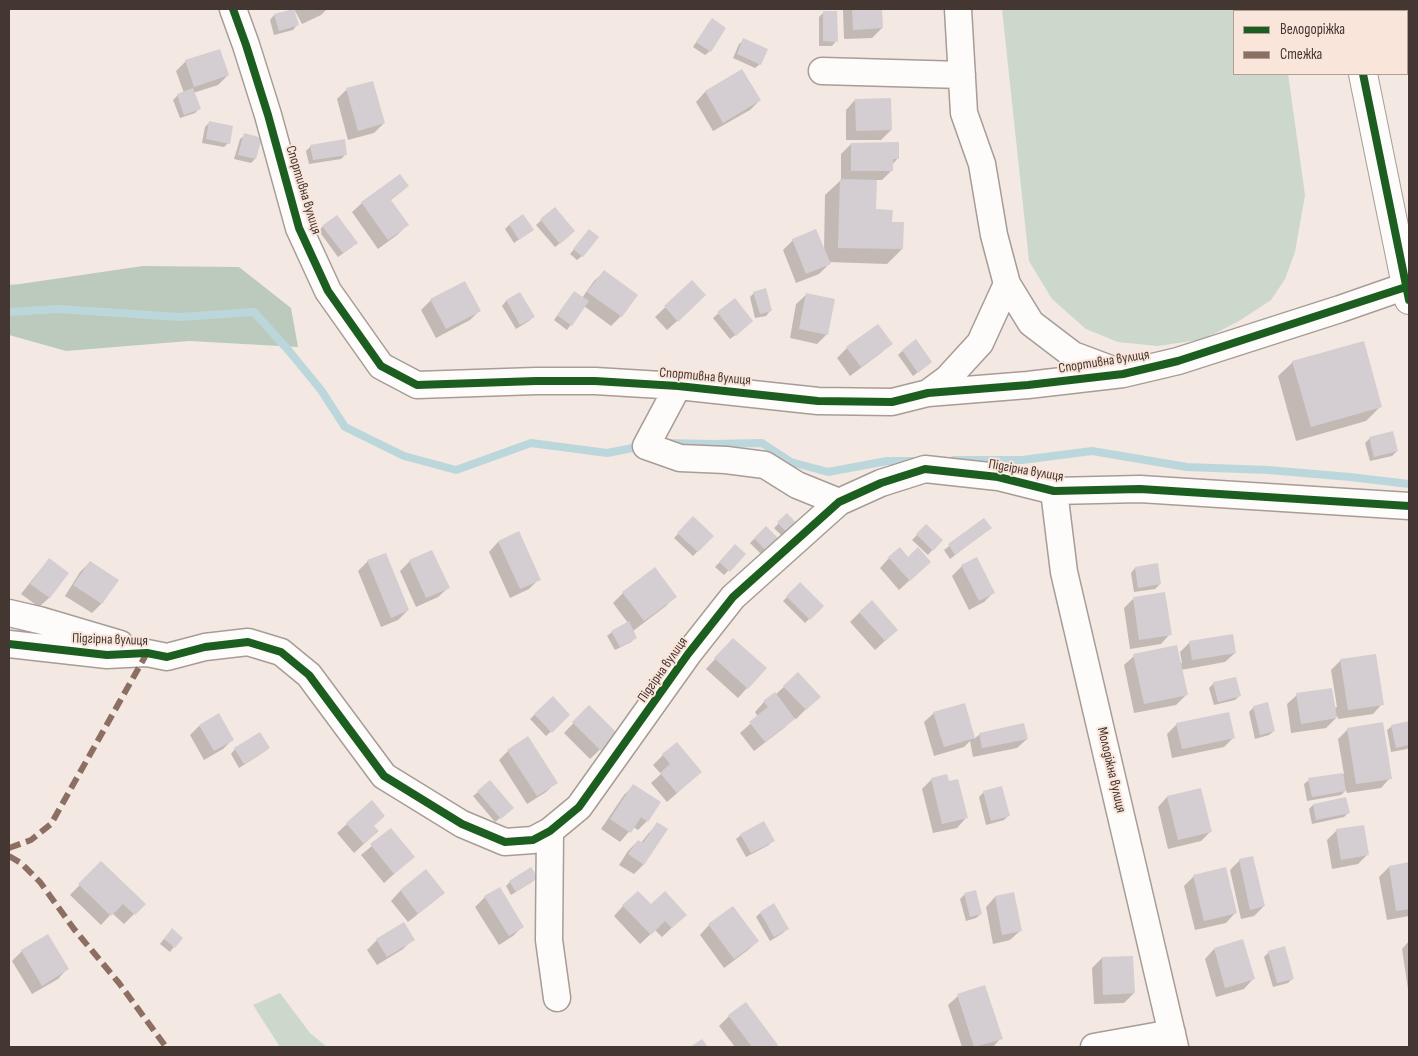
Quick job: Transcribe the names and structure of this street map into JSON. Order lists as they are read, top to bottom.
{
  "streets": {
    "street": ["Спортивна вулиця", "Підгірна вулиця", "Молодіжна вулиця"]
  },
  "crossings": [
    ["Підгірна вулиця", "Молодіжна вулиця"]
  ],
  "legend": ["Велодоріжка", "Стежка"]
}
